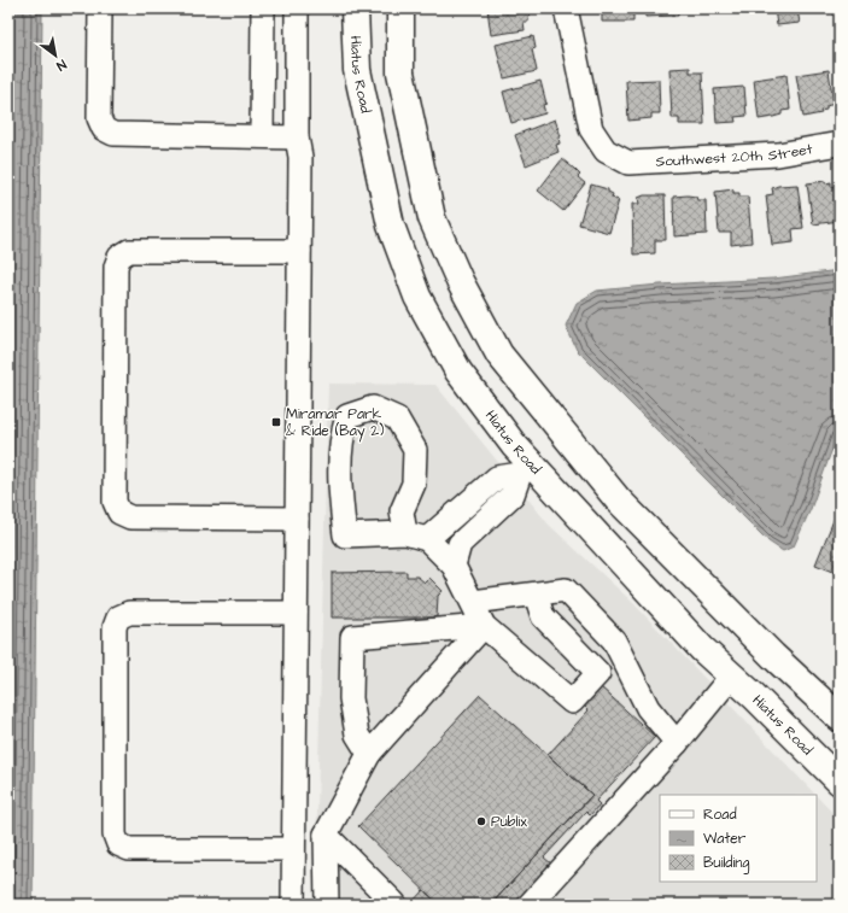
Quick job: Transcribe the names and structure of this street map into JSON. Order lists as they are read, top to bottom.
{
  "streets": {
    "main road": ["Hiatus Road"],
    "street": ["Southwest 20th Street"]
  },
  "places": {
    "transit": ["Miramar Park & Ride (Bay 2)"],
    "other": ["Publix"]
  },
  "legend": ["Road", "Water", "Building"],
  "north": "bottom right"
}
